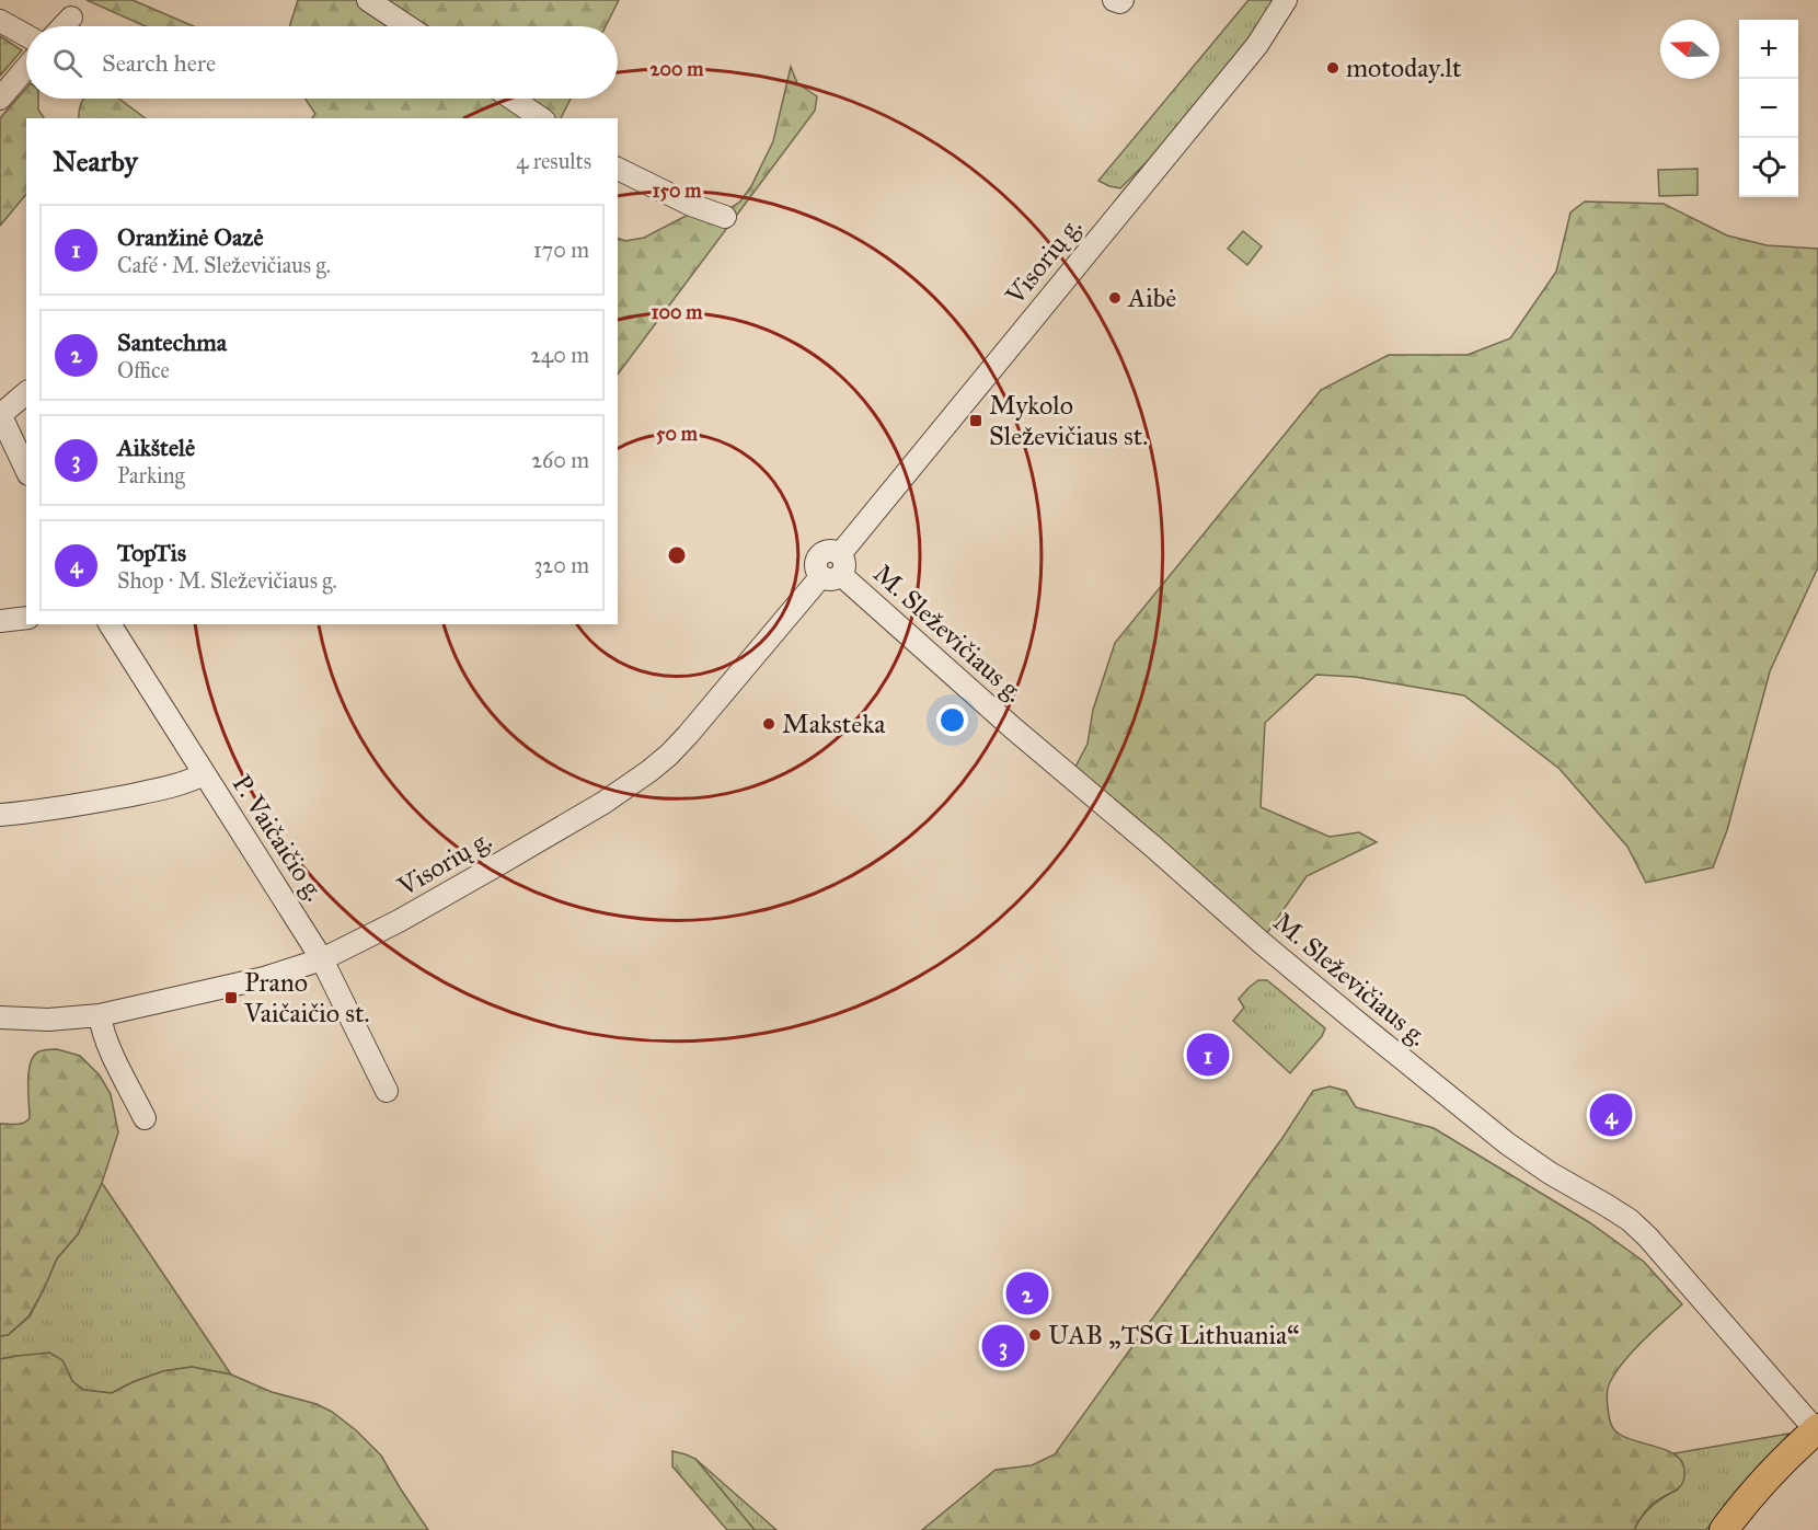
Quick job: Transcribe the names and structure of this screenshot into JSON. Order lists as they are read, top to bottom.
{
  "streets": {
    "street": ["Visorių g.", "M. Sleževičiaus g.", "P. Vaičaičio g."]
  },
  "crossings": [
    ["Visorių g.", "M. Sleževičiaus g."],
    ["Visorių g.", "P. Vaičaičio g."]
  ],
  "places": {
    "other": [
      "motoday.lt",
      "Aibė",
      "Maksteka",
      "UAB „TSG Lithuania“"
    ],
    "transit": ["Mykolo Sleževičiaus st.", "Prano Vaičaičio st."]
  },
  "north": "left",
  "page": {
    "map_buttons": ["+", "−"],
    "search": "Search here",
    "heading": ["Nearby", "4 results"],
    "list": [
      {
        "mark": "1",
        "name": "Oranžinė Oazė",
        "note": "Café · M. Sleževičiaus g.",
        "value": "170 m"
      },
      {
        "mark": "2",
        "name": "Santechma",
        "note": "Office",
        "value": "240 m"
      },
      {
        "mark": "3",
        "name": "Aikštelė",
        "note": "Parking",
        "value": "260 m"
      },
      {
        "mark": "4",
        "name": "TopTis",
        "note": "Shop · M. Sleževičiaus g.",
        "value": "320 m"
      }
    ],
    "pins": [
      "1",
      "4",
      "2",
      "3"
    ]
  },
  "rings": [
    "200 m",
    "150 m",
    "100 m",
    "50 m"
  ]
}
